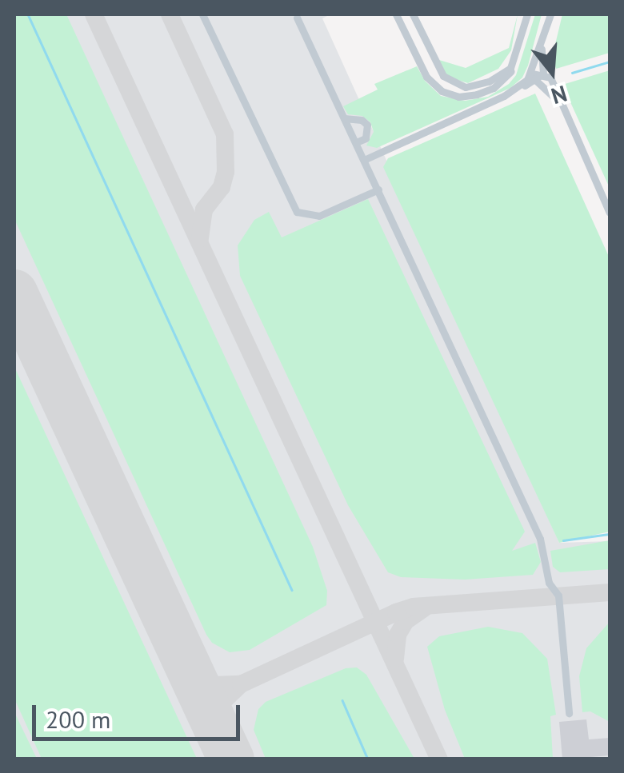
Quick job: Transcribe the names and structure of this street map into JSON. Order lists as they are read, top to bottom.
{
  "scale_bar": "200 m",
  "north": "bottom"
}
